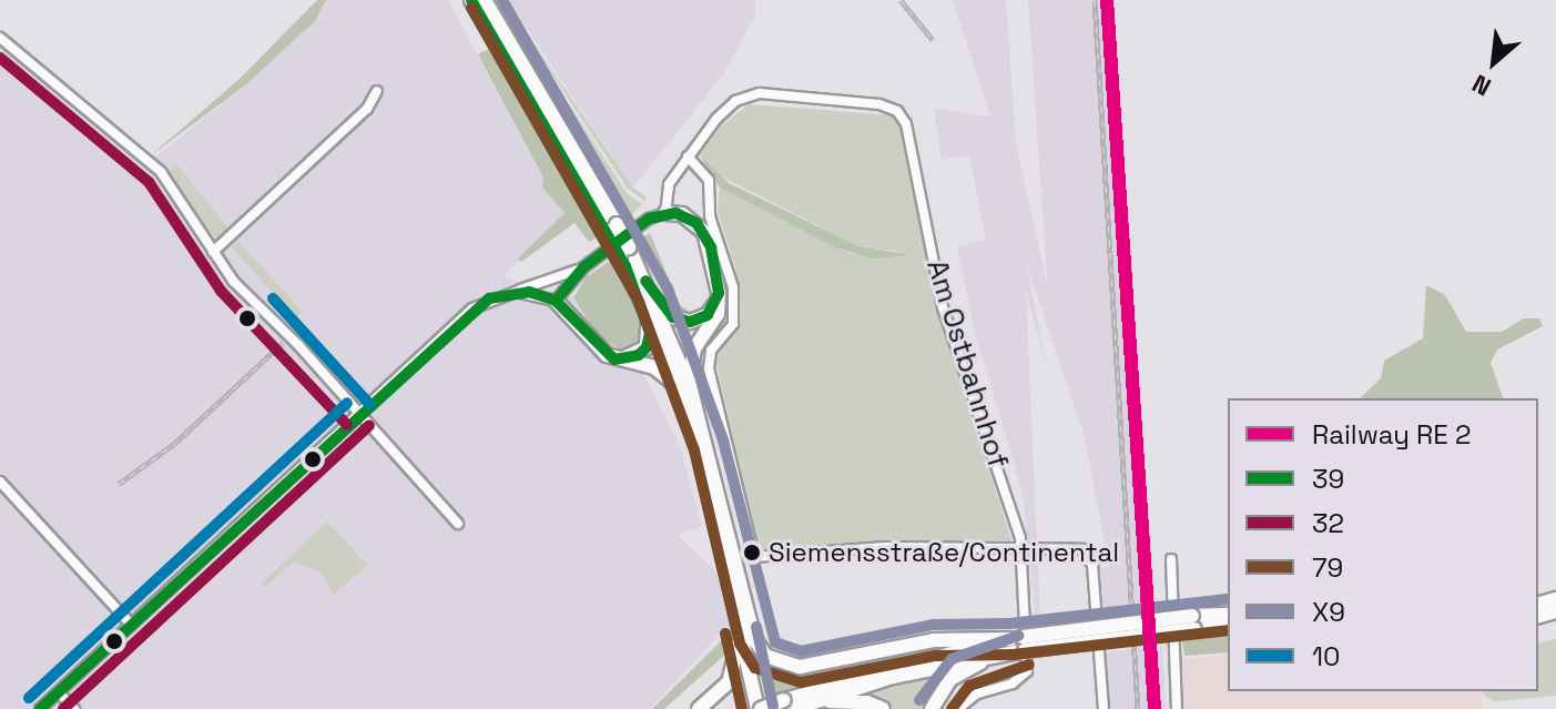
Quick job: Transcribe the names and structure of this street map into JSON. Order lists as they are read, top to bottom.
{
  "streets": {
    "street": ["Am Ostbahnhof"]
  },
  "places": ["Siemensstraße/Continental"],
  "lines": [
    "transit line 39",
    "transit line X9",
    "transit line 79",
    "transit line 32",
    "transit line 10"
  ],
  "legend": [
    "Railway RE 2",
    "39",
    "32",
    "79",
    "X9",
    "10"
  ],
  "north": "bottom left"
}
